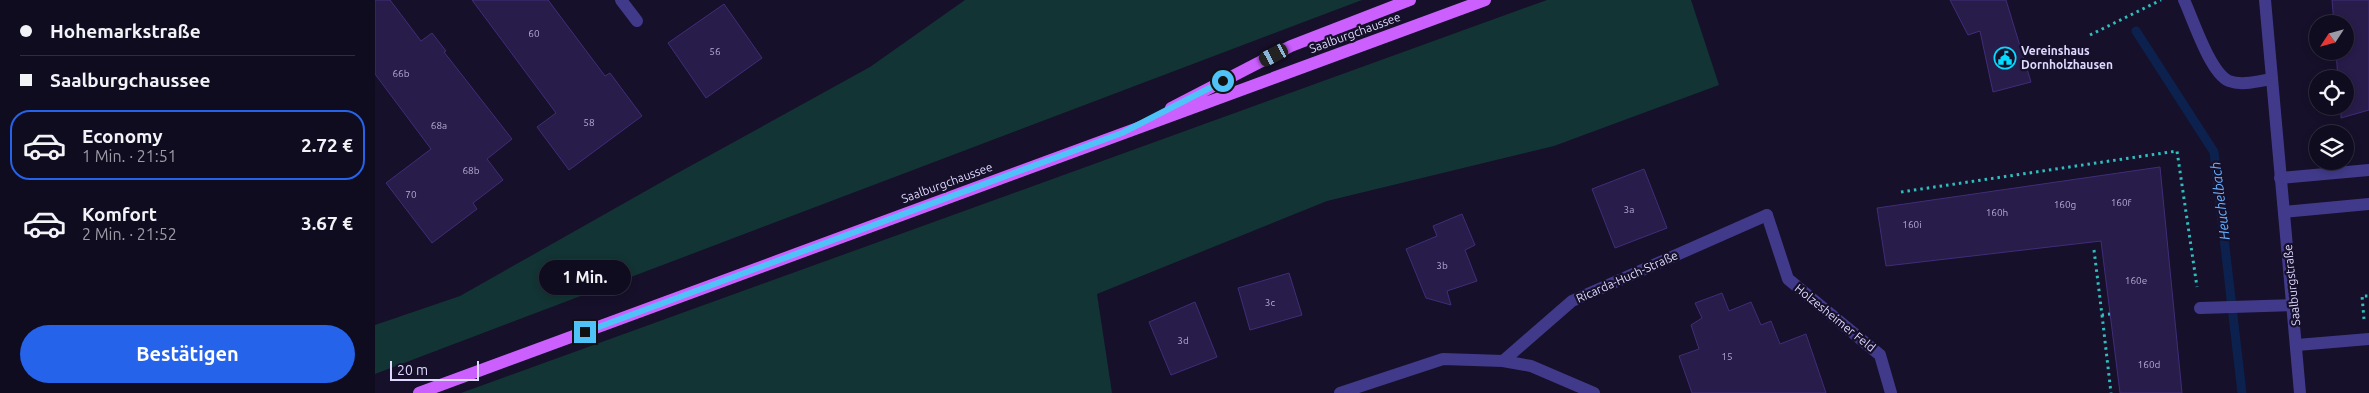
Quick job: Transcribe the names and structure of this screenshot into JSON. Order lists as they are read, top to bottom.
{
  "streets": {
    "main road": ["Saalburgchaussee"],
    "street": ["Ricarda-Huch-Straße", "Saalburgstraße", "Holzesheimer Feld"]
  },
  "crossings": [
    ["Ricarda-Huch-Straße", "Holzesheimer Feld"]
  ],
  "water": ["Heuchelbach"],
  "places": {
    "public building": ["Vereinshaus Dornholzhausen"]
  },
  "house_numbers": [
    "60",
    "56",
    "66b",
    "58",
    "68a",
    "68b",
    "70",
    "160f",
    "160g",
    "3a",
    "160h",
    "160i",
    "3b",
    "160e",
    "3c",
    "3d",
    "15",
    "160d"
  ],
  "scale_bar": "20 m",
  "north": "bottom left",
  "page": {
    "banner": ["Hohemarkstraße", "Saalburgchaussee"],
    "list": [
      {
        "name": "Economy",
        "note": "1 Min. · 21:51",
        "value": "2.72 €"
      },
      {
        "name": "Komfort",
        "note": "2 Min. · 21:52",
        "value": "3.67 €"
      }
    ],
    "bubble": "1 Min.",
    "buttons": "Bestätigen",
    "scale": "20 m"
  }
}
